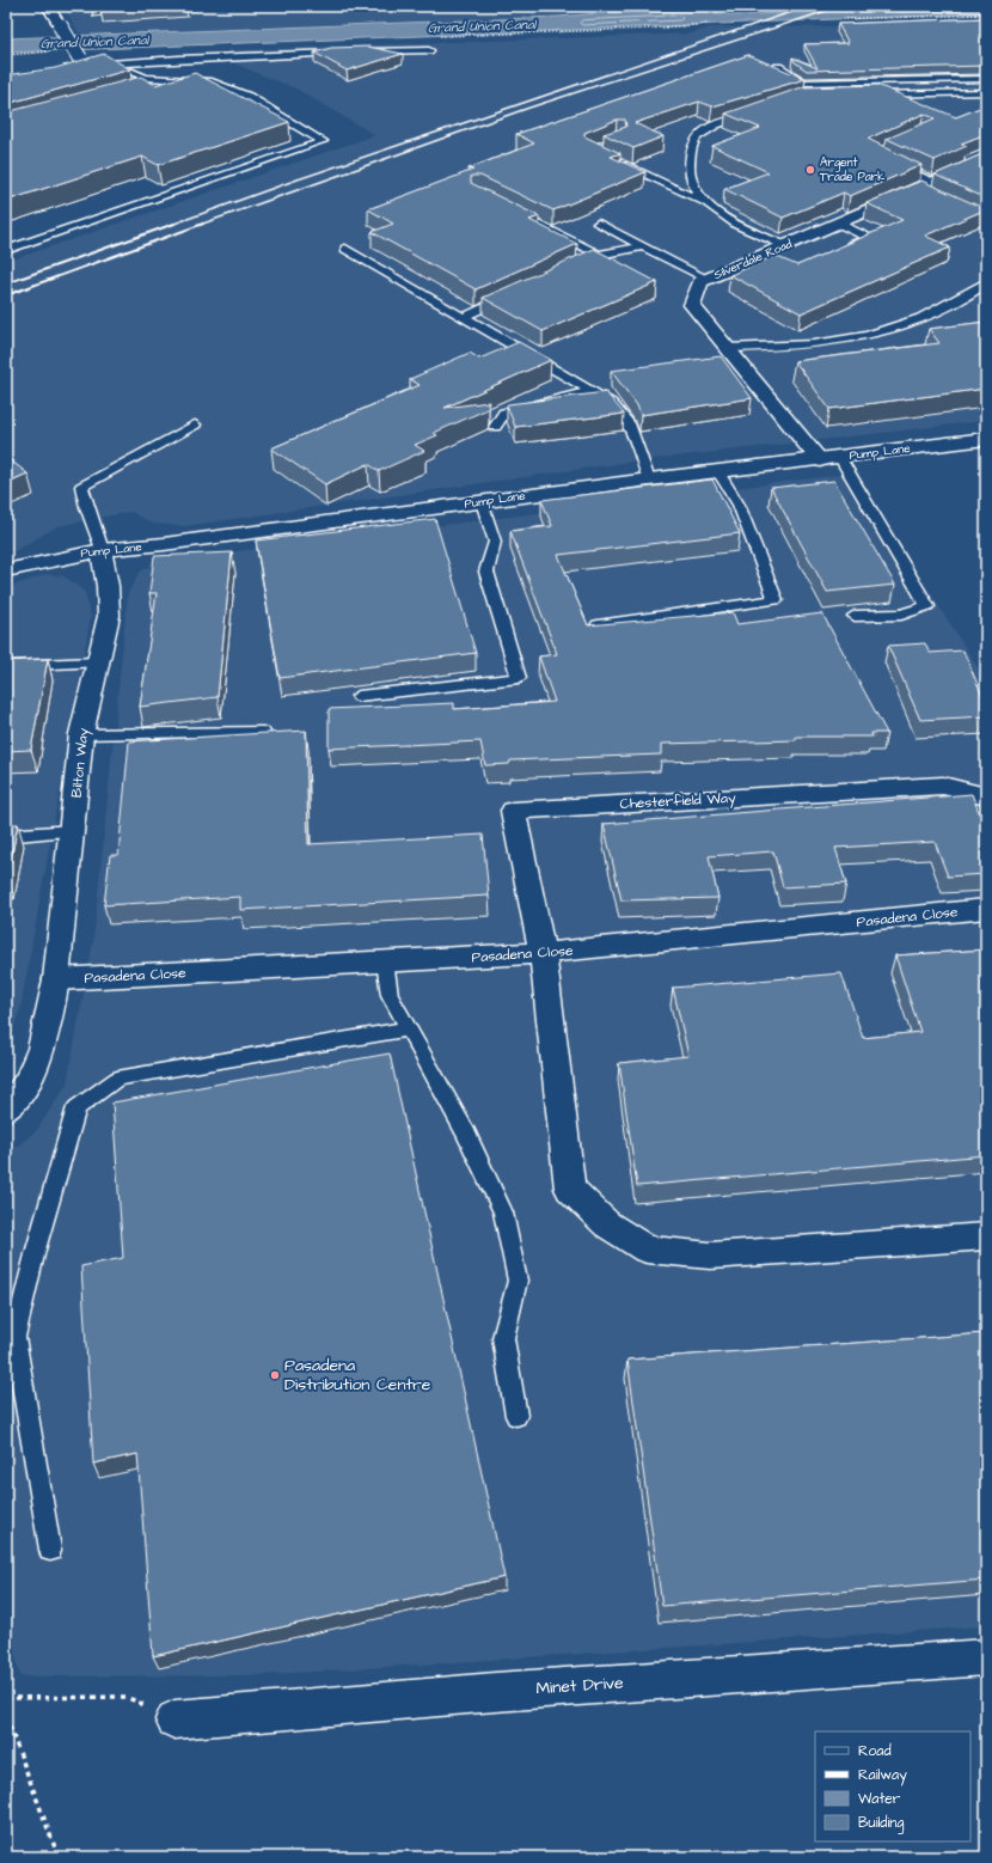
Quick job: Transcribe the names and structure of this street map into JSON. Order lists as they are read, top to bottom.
{
  "streets": {
    "main road": [
      "Silverdale Road",
      "Pump Lane",
      "Bilton Way",
      "Chesterfield Way",
      "Pasadena Close",
      "Minet Drive"
    ]
  },
  "crossings": [
    ["Silverdale Road", "Pump Lane"],
    ["Pump Lane", "Bilton Way"],
    ["Bilton Way", "Pasadena Close"],
    ["Chesterfield Way", "Pasadena Close"]
  ],
  "water": ["Grand Union Canal"],
  "places": ["Argent Trade Park", "Pasadena Distribution Centre"],
  "legend": [
    "Road",
    "Railway",
    "Water",
    "Building"
  ]
}
